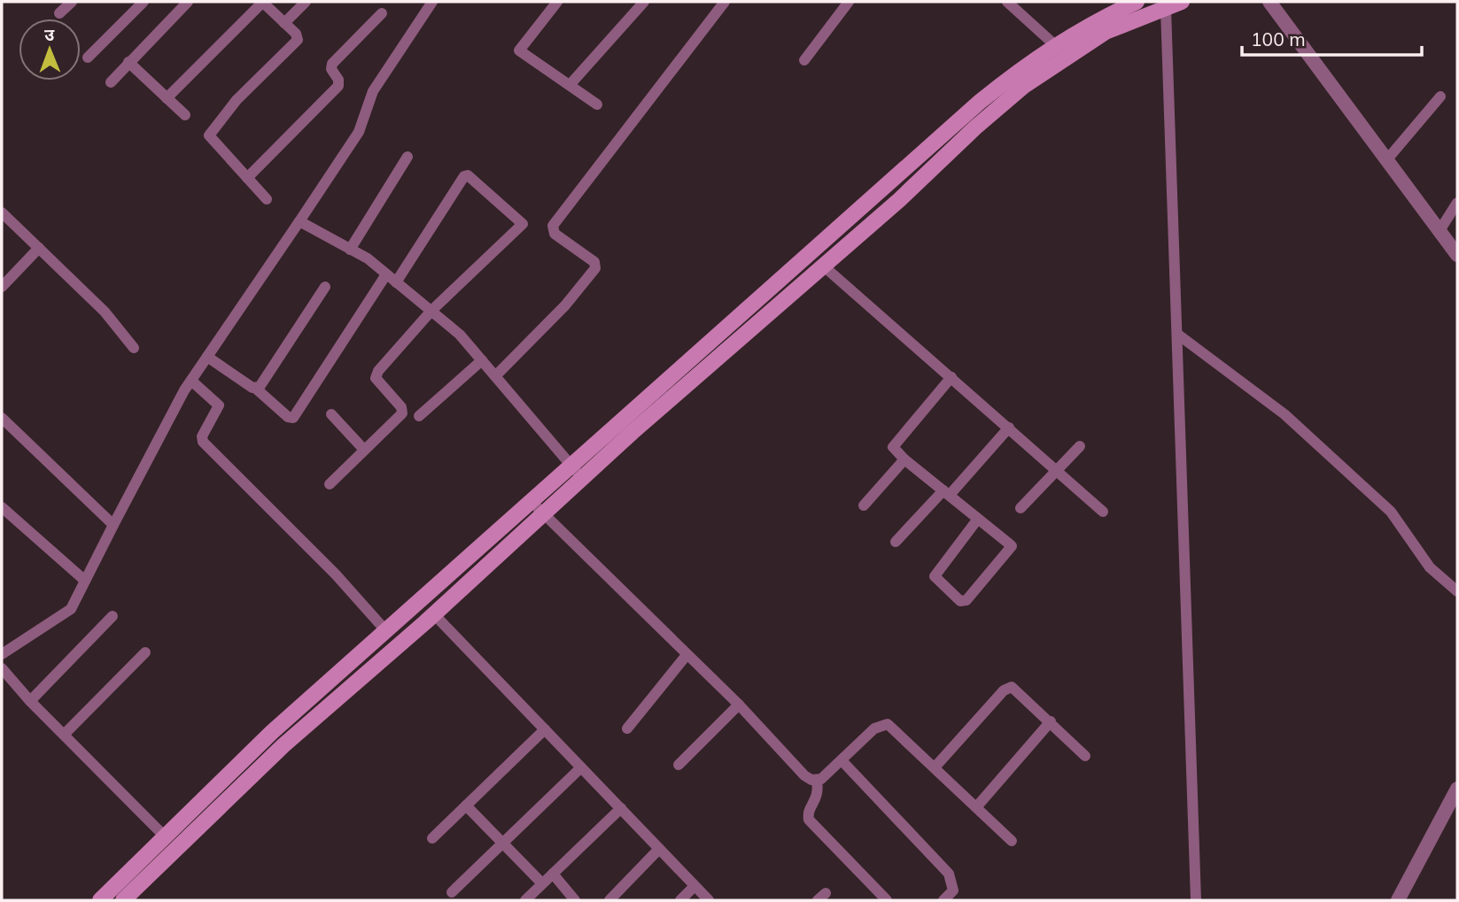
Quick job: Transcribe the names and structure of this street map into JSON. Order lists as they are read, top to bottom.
{
  "scale_bar": "100 m",
  "north": "top"
}
